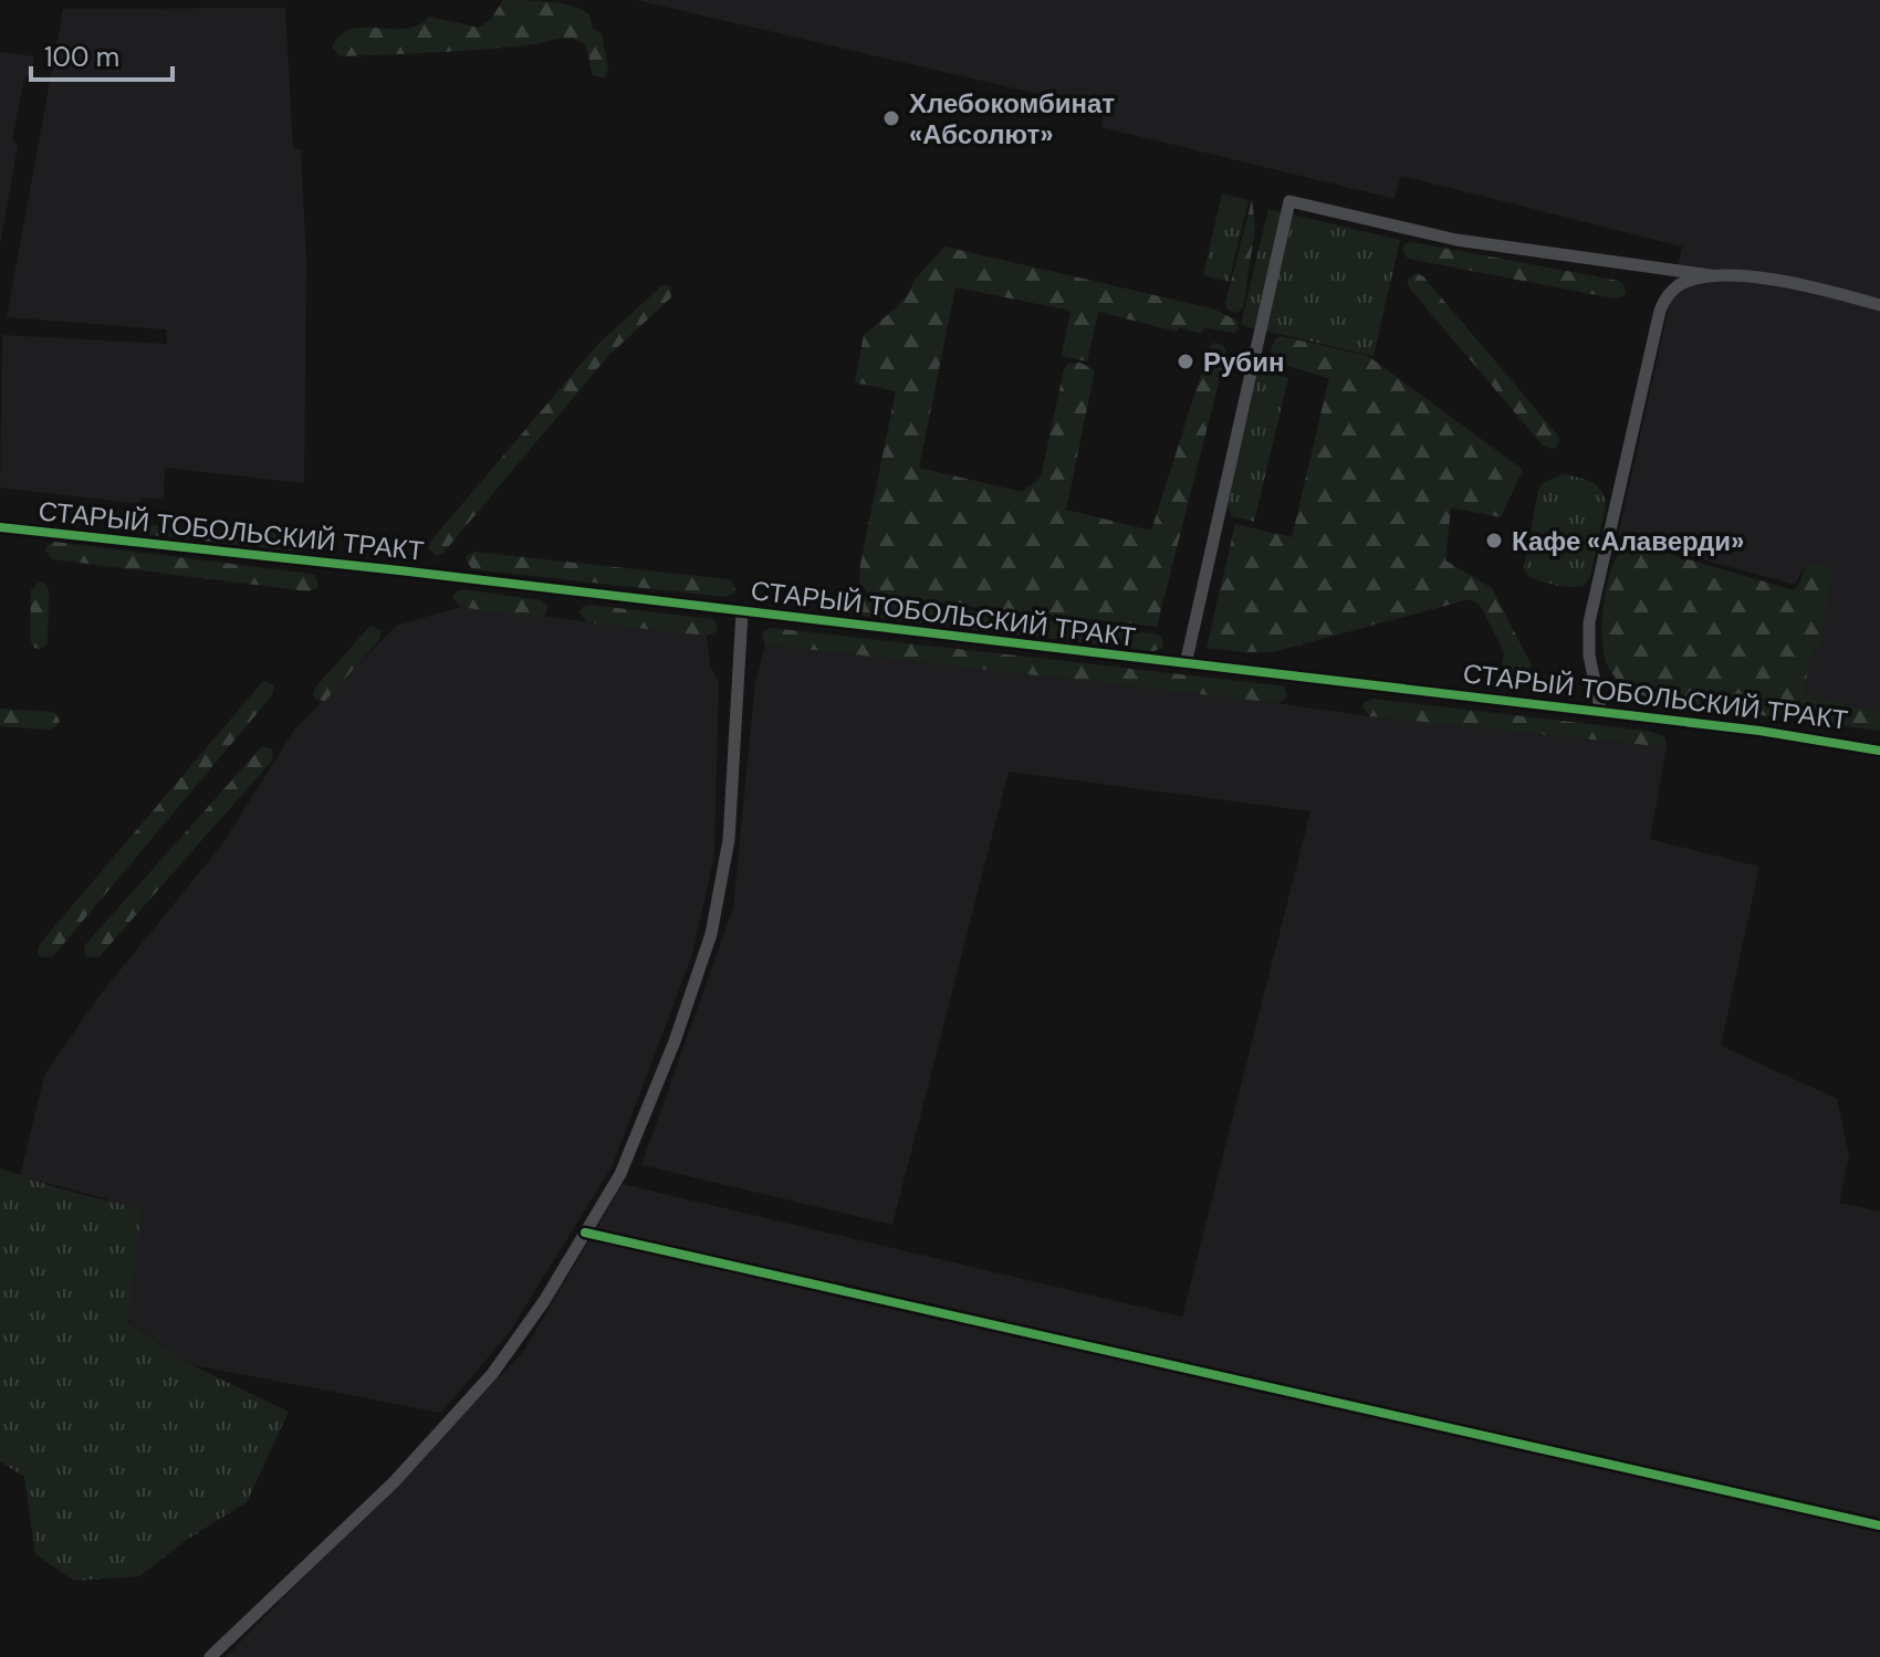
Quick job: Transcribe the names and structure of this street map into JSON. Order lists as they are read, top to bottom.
{
  "streets": {
    "street": ["СТАРЫЙ ТОБОЛЬСКИЙ ТРАКТ"]
  },
  "places": ["Хлебокомбинат «Абсолют»", "Рубин", "Кафе «Алаверди»"],
  "scale_bar": "100 m"
}
